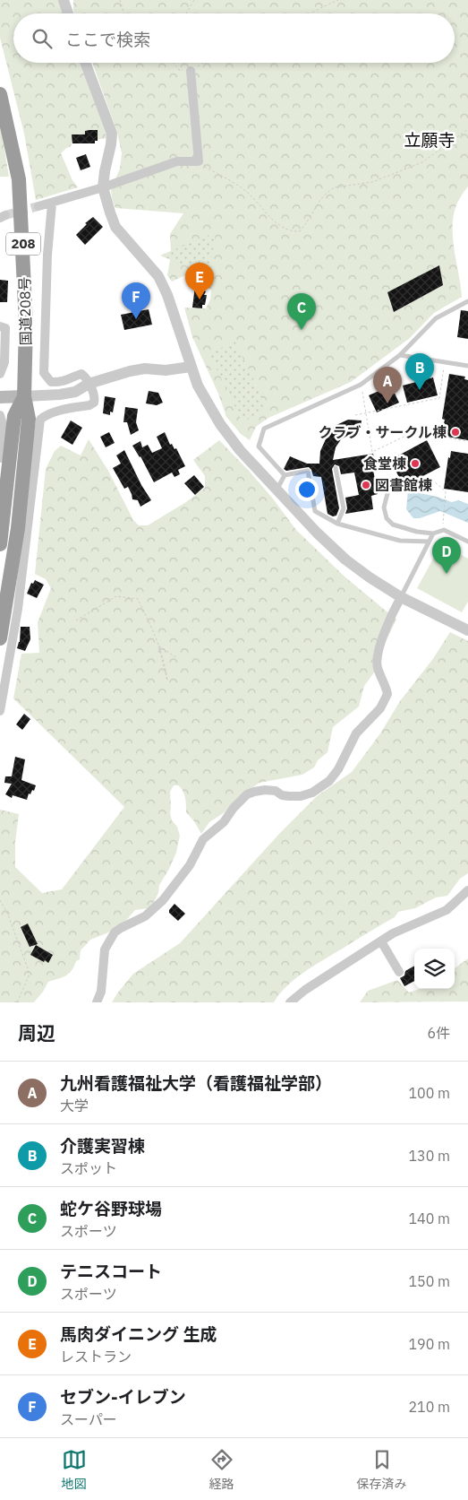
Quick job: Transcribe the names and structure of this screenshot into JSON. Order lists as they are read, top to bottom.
{
  "streets": {
    "highway": ["208", "国道208号"]
  },
  "districts": ["立願寺"],
  "places": ["クラブ・サークル棟", "食堂棟", "図書館棟"],
  "page": {
    "search": "ここで検索",
    "pins": [
      "E",
      "F",
      "C",
      "B",
      "A",
      "D"
    ],
    "heading": ["周辺", "6件"],
    "list": [
      {
        "mark": "A",
        "name": "九州看護福祉大学（看護福祉学部）",
        "note": "大学",
        "value": "100 m"
      },
      {
        "mark": "B",
        "name": "介護実習棟",
        "note": "スポット",
        "value": "130 m"
      },
      {
        "mark": "C",
        "name": "蛇ケ谷野球場",
        "note": "スポーツ",
        "value": "140 m"
      },
      {
        "mark": "D",
        "name": "テニスコート",
        "note": "スポーツ",
        "value": "150 m"
      },
      {
        "mark": "E",
        "name": "馬肉ダイニング 生成",
        "note": "レストラン",
        "value": "190 m"
      },
      {
        "mark": "F",
        "name": "セブン-イレブン",
        "note": "スーパー",
        "value": "210 m"
      }
    ],
    "nav": ["地図", "経路", "保存済み"]
  }
}
